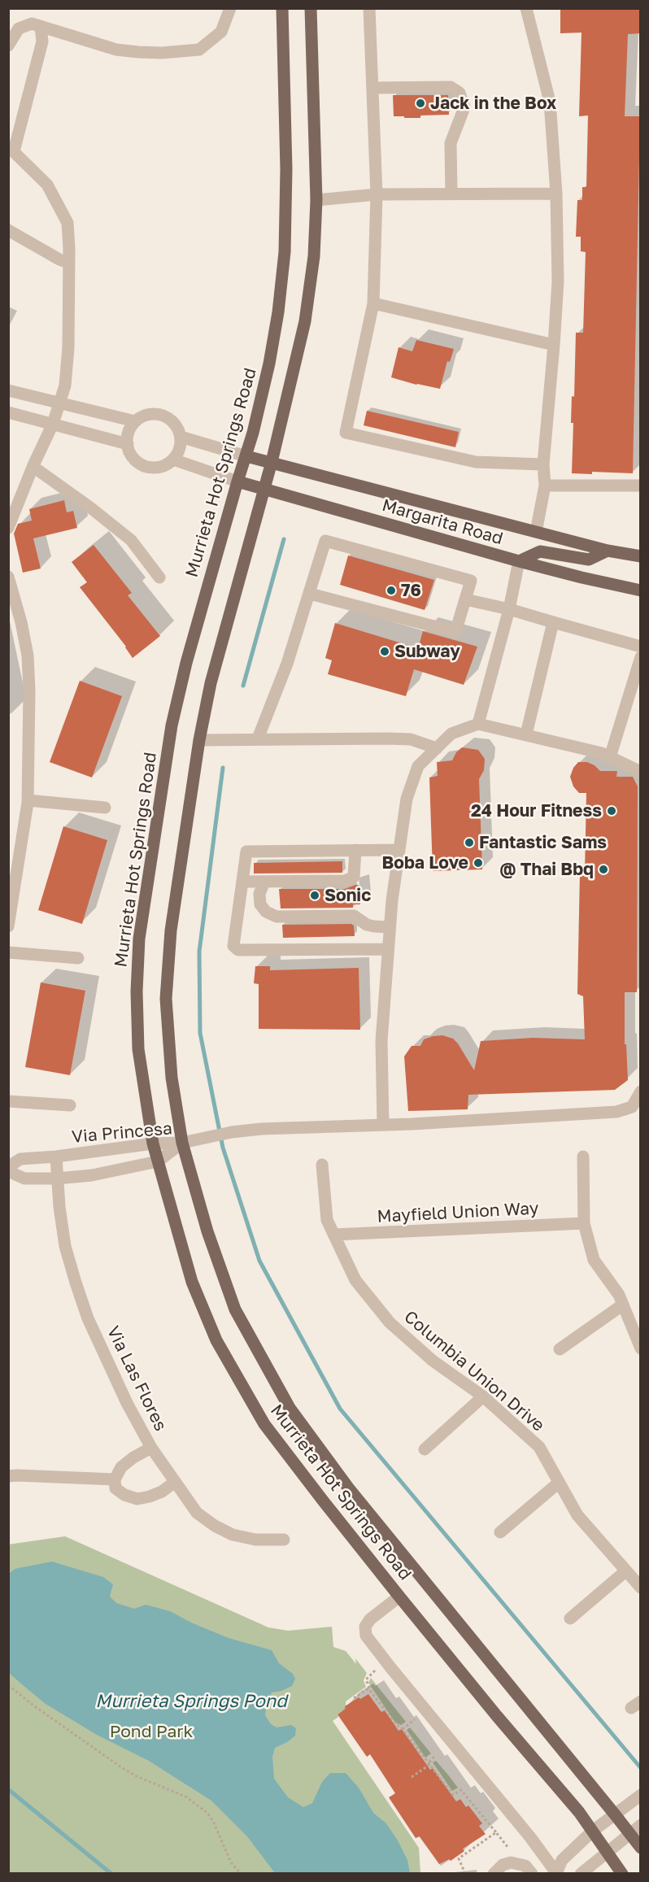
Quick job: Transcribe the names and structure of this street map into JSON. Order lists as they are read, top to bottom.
{
  "streets": {
    "main road": ["Murrieta Hot Springs Road", "Margarita Road"],
    "street": [
      "Via Princesa",
      "Mayfield Union Way",
      "Columbia Union Drive",
      "Via Las Flores"
    ]
  },
  "crossings": [
    ["Murrieta Hot Springs Road", "Margarita Road"],
    ["Murrieta Hot Springs Road", "Via Princesa"],
    ["Via Princesa", "Via Las Flores"],
    ["Mayfield Union Way", "Columbia Union Drive"]
  ],
  "water": ["Murrieta Springs Pond"],
  "parks": ["Pond Park"],
  "places": [
    "Jack in the Box",
    "76",
    "Subway",
    "24 Hour Fitness",
    "Fantastic Sams",
    "Boba Love",
    "@ Thai Bbq",
    "Sonic"
  ]
}
